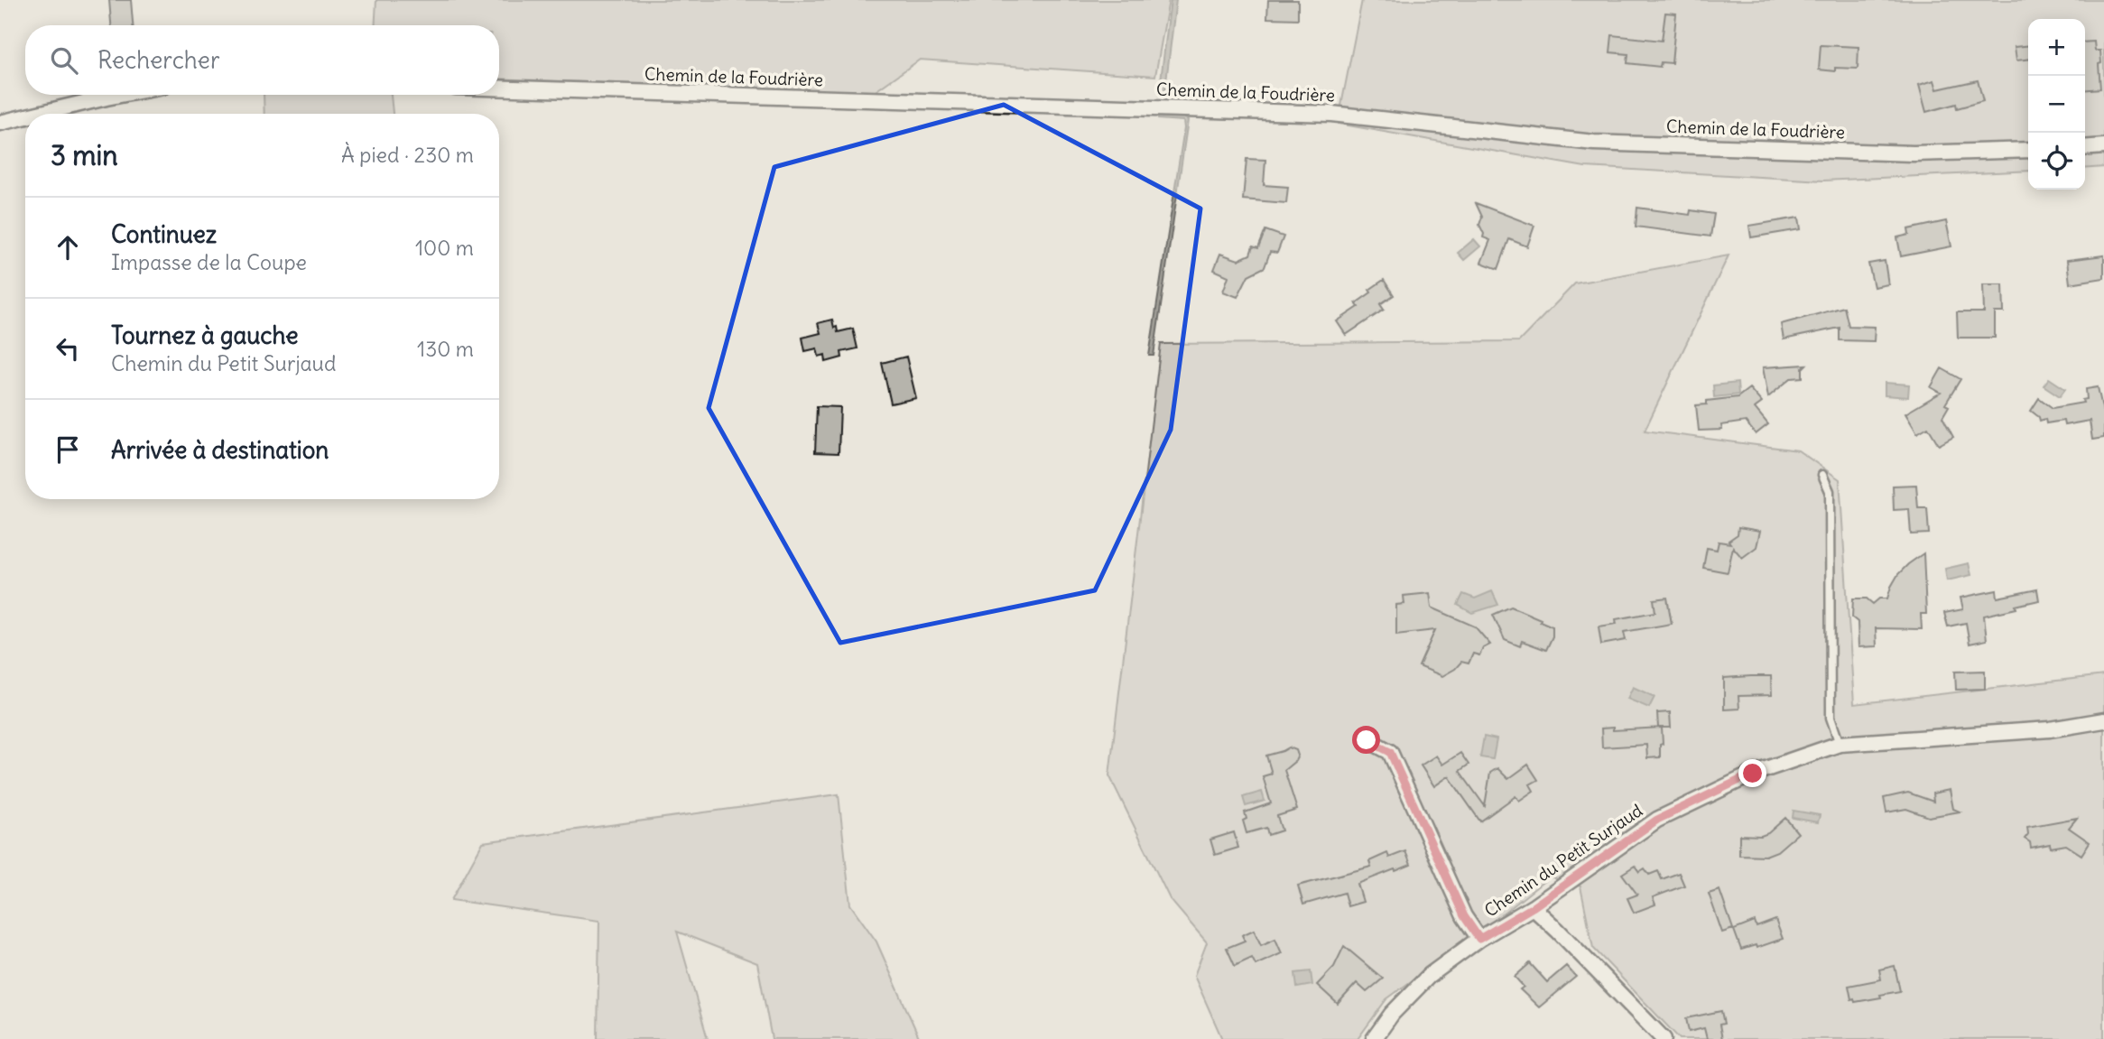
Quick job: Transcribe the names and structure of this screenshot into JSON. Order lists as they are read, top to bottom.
{
  "streets": {
    "street": ["Chemin de la Foudrière", "Chemin du Petit Surjaud"]
  },
  "page": {
    "map_buttons": ["+", "−"],
    "search": "Rechercher",
    "heading": ["3 min", "À pied · 230 m"],
    "list": [
      ["Continuez", "Impasse de la Coupe", "100 m"],
      ["Tournez à gauche", "Chemin du Petit Surjaud", "130 m"],
      "Arrivée à destination"
    ]
  }
}
